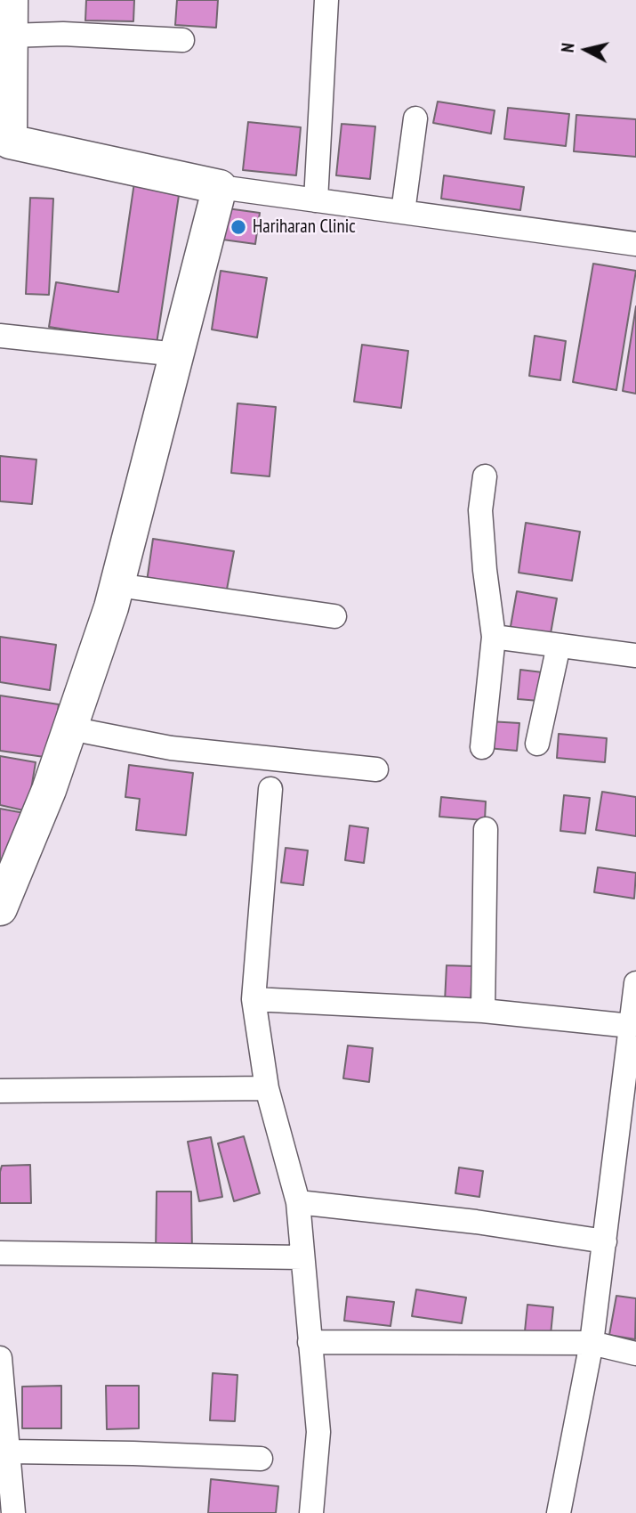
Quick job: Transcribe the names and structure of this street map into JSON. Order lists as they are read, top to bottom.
{
  "places": ["Hariharan Clinic"],
  "north": "left"
}
